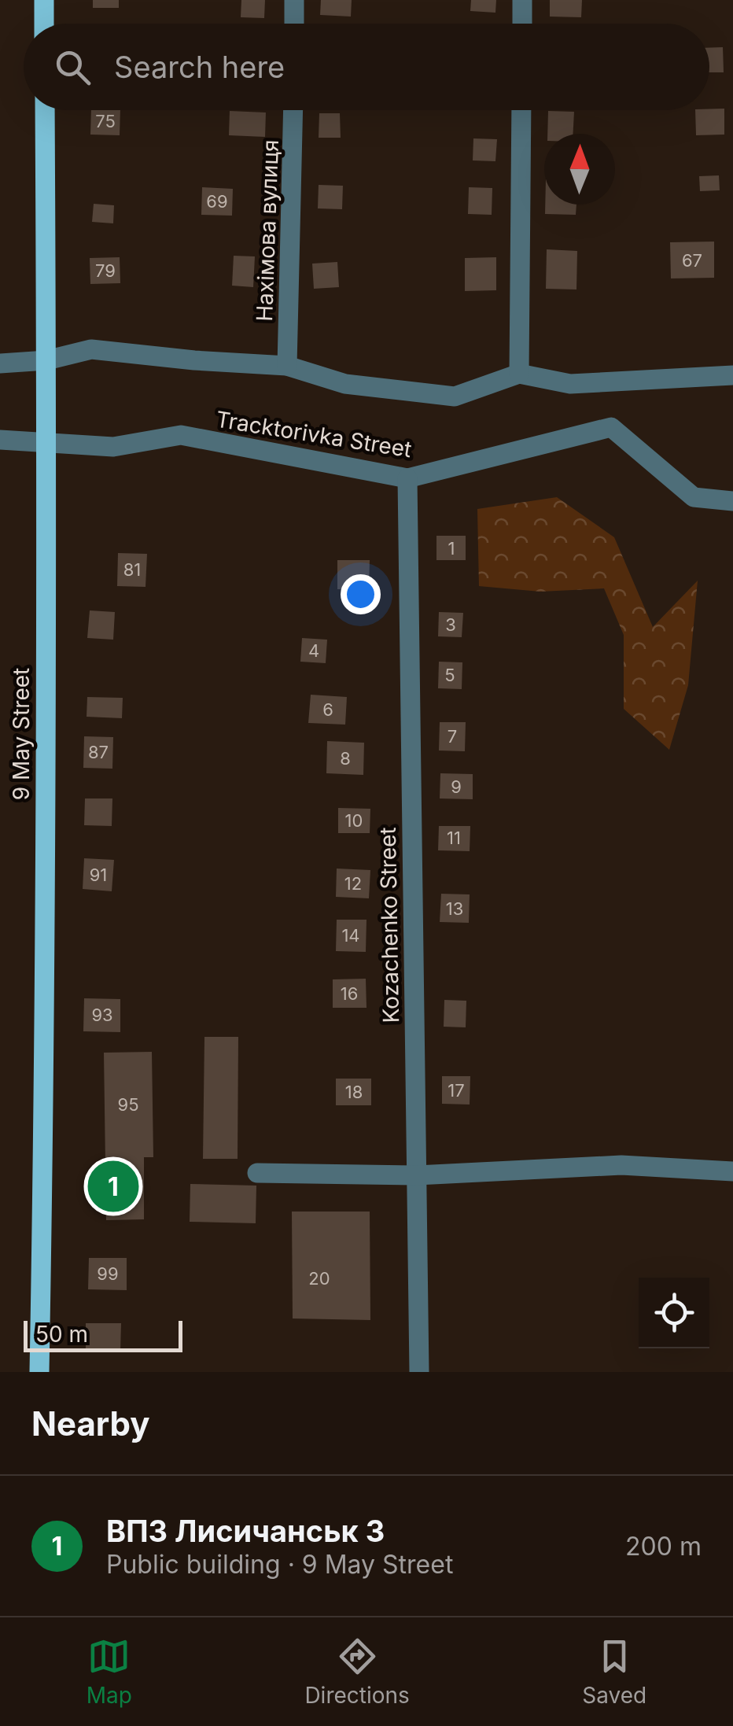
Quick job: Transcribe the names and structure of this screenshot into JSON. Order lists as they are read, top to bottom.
{
  "streets": {
    "main road": ["9 May Street"],
    "street": ["Нахімова вулиця", "Tracktorivka Street", "Kozachenko Street"]
  },
  "crossings": [
    ["Tracktorivka Street", "9 May Street"],
    ["Tracktorivka Street", "Kozachenko Street"]
  ],
  "house_numbers": [
    "75",
    "69",
    "67",
    "79",
    "1",
    "81",
    "3",
    "4",
    "5",
    "6",
    "7",
    "87",
    "8",
    "9",
    "10",
    "11",
    "91",
    "12",
    "13",
    "14",
    "16",
    "93",
    "17",
    "18",
    "95",
    "99",
    "20"
  ],
  "scale_bar": "50 m",
  "north": "top",
  "page": {
    "search": "Search here",
    "pins": "1",
    "scale": "50 m",
    "heading": "Nearby",
    "list": [
      {
        "mark": "1",
        "name": "ВПЗ Лисичанськ 3",
        "note": "Public building · 9 May Street",
        "value": "200 m"
      }
    ],
    "nav": ["Map", "Directions", "Saved"]
  }
}
